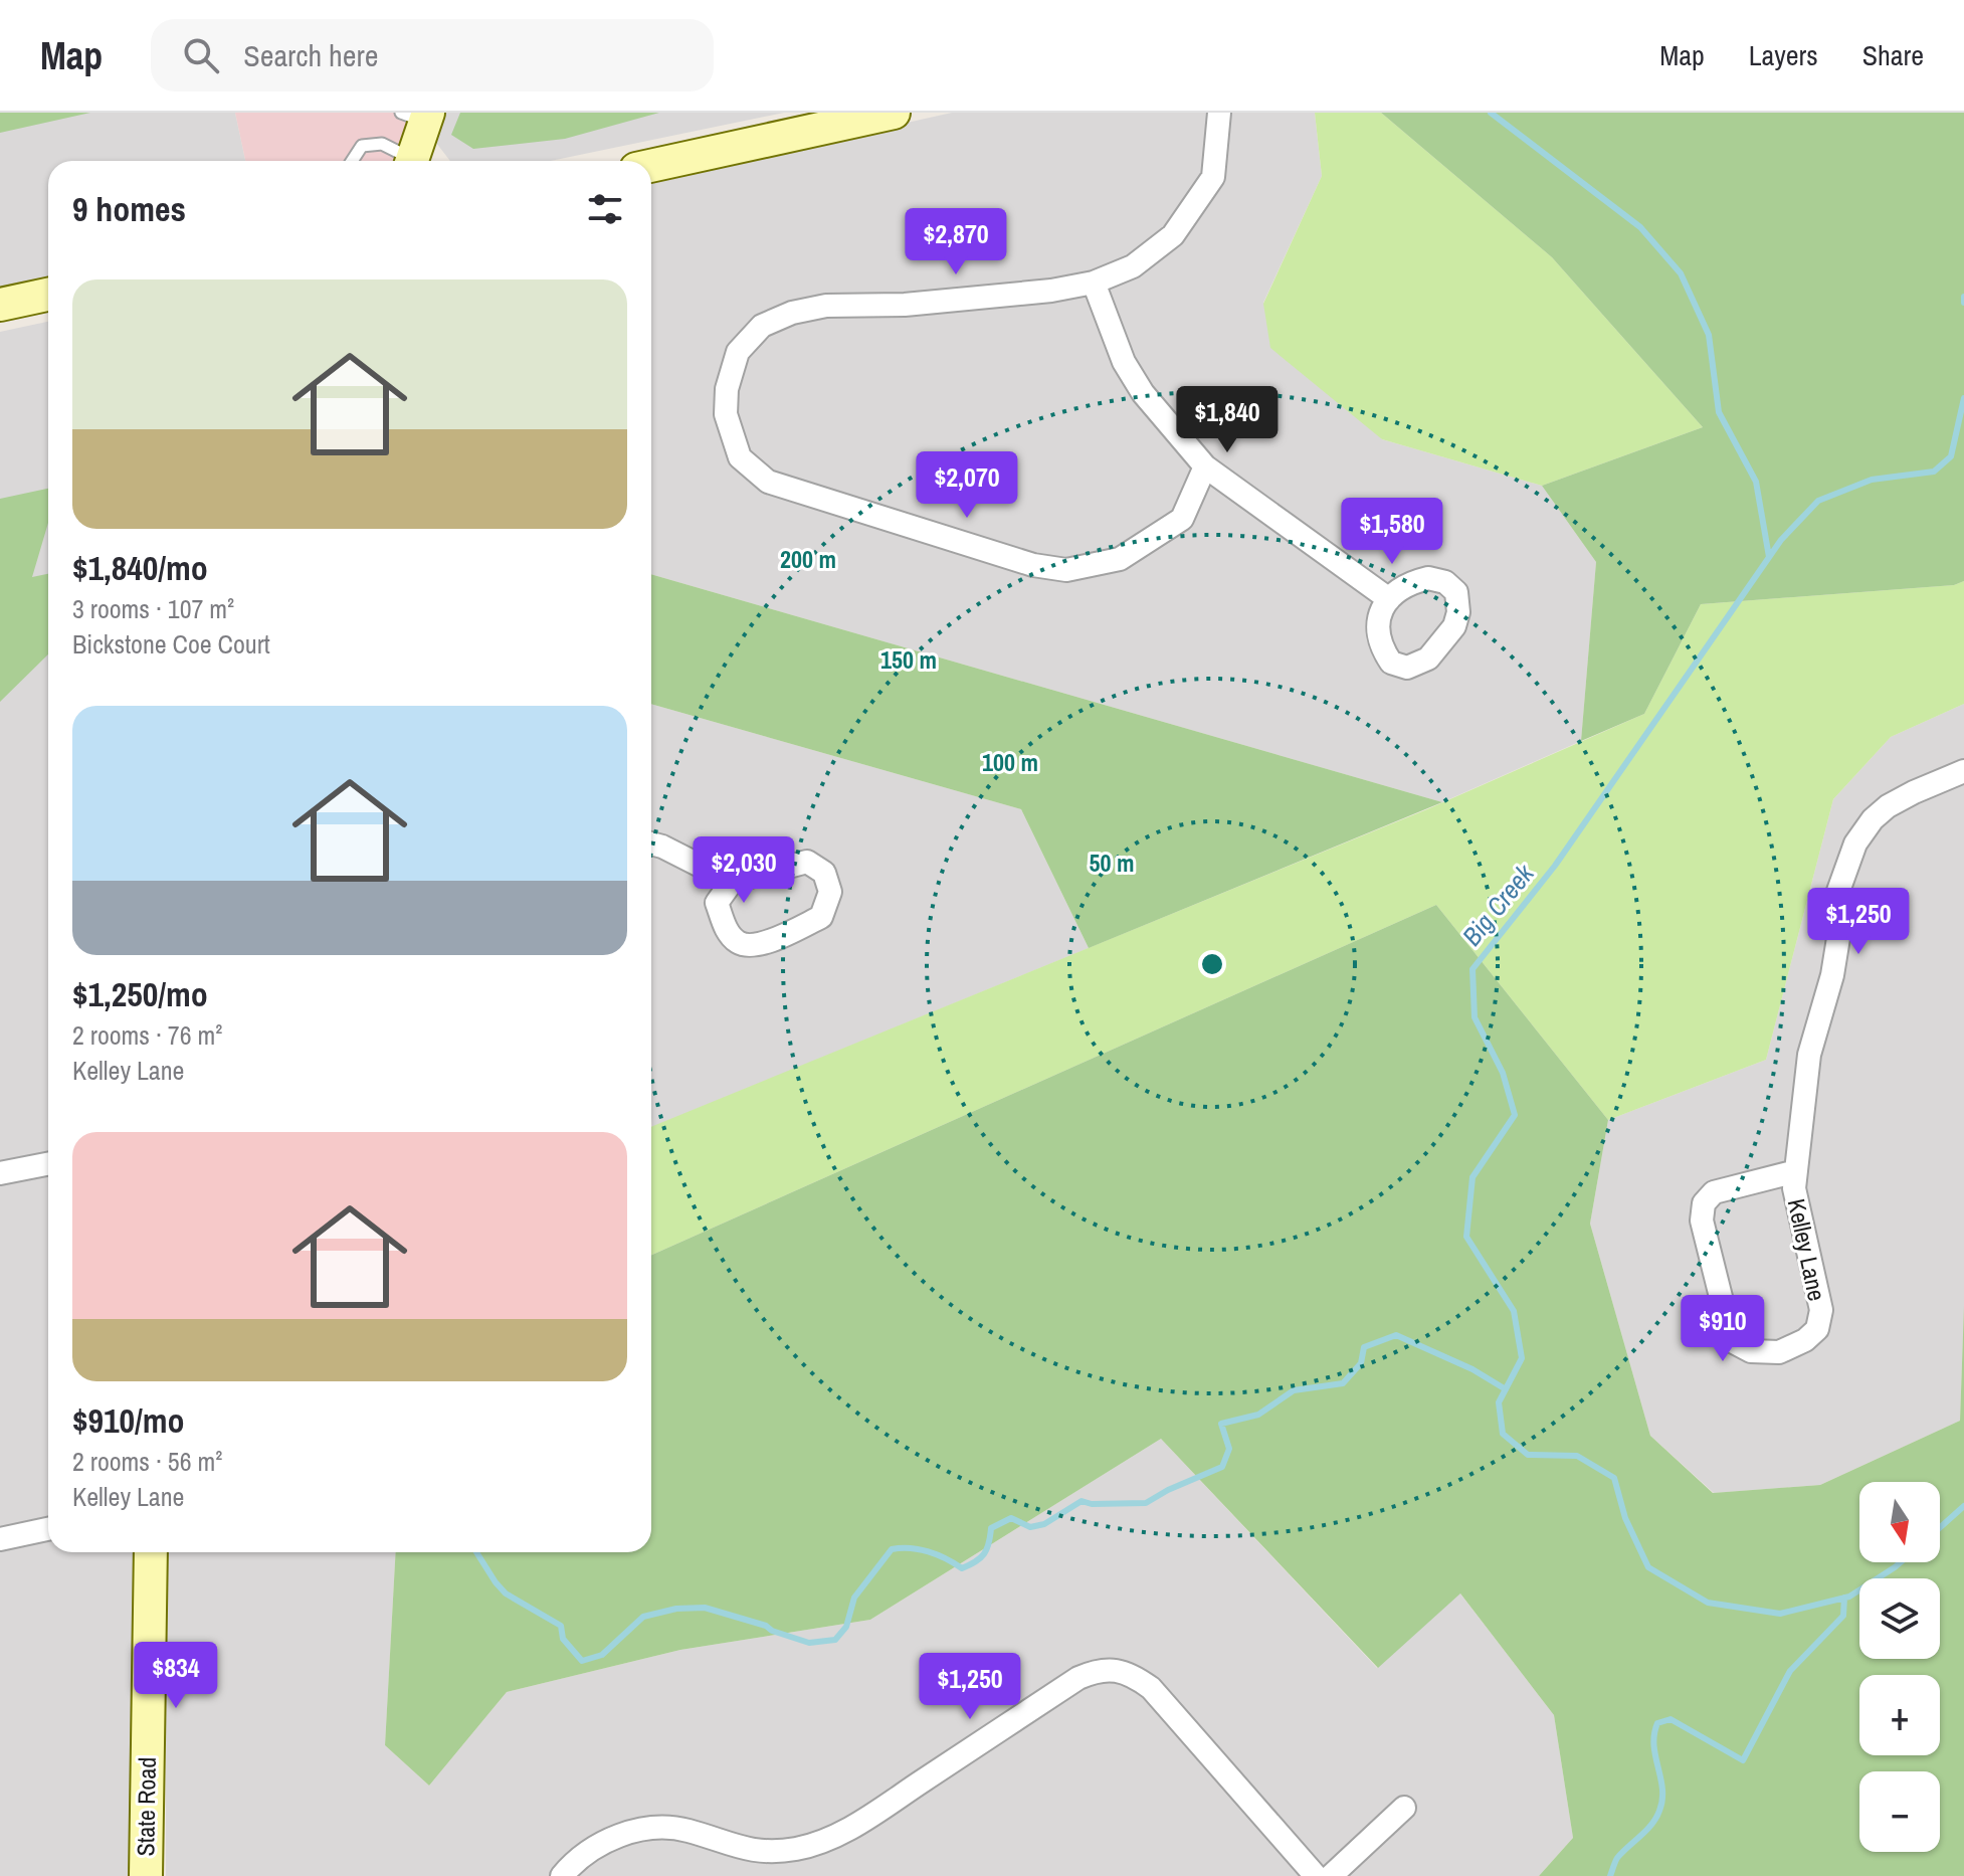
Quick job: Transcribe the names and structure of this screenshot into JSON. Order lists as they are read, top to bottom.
{
  "streets": {
    "main road": ["State Road"],
    "street": ["Kelley Lane"]
  },
  "water": ["Big Creek"],
  "north": "bottom",
  "page": {
    "header": "Map",
    "search": "Search here",
    "nav": ["Map", "Layers", "Share"],
    "heading": "9 homes",
    "price": [
      "$2,870",
      "$1,840",
      "$2,070",
      "$1,580",
      "$2,030",
      "$1,250",
      "$910",
      "$834",
      "$1,250"
    ],
    "list": [
      {
        "name": "$1,840/mo",
        "note": "3 rooms · 107 m² · Bickstone Coe Court"
      },
      {
        "name": "$1,250/mo",
        "note": "2 rooms · 76 m² · Kelley Lane"
      },
      {
        "name": "$910/mo",
        "note": "2 rooms · 56 m² · Kelley Lane"
      }
    ],
    "map_buttons": ["+", "−"]
  },
  "rings": [
    "200 m",
    "150 m",
    "100 m",
    "50 m"
  ]
}
